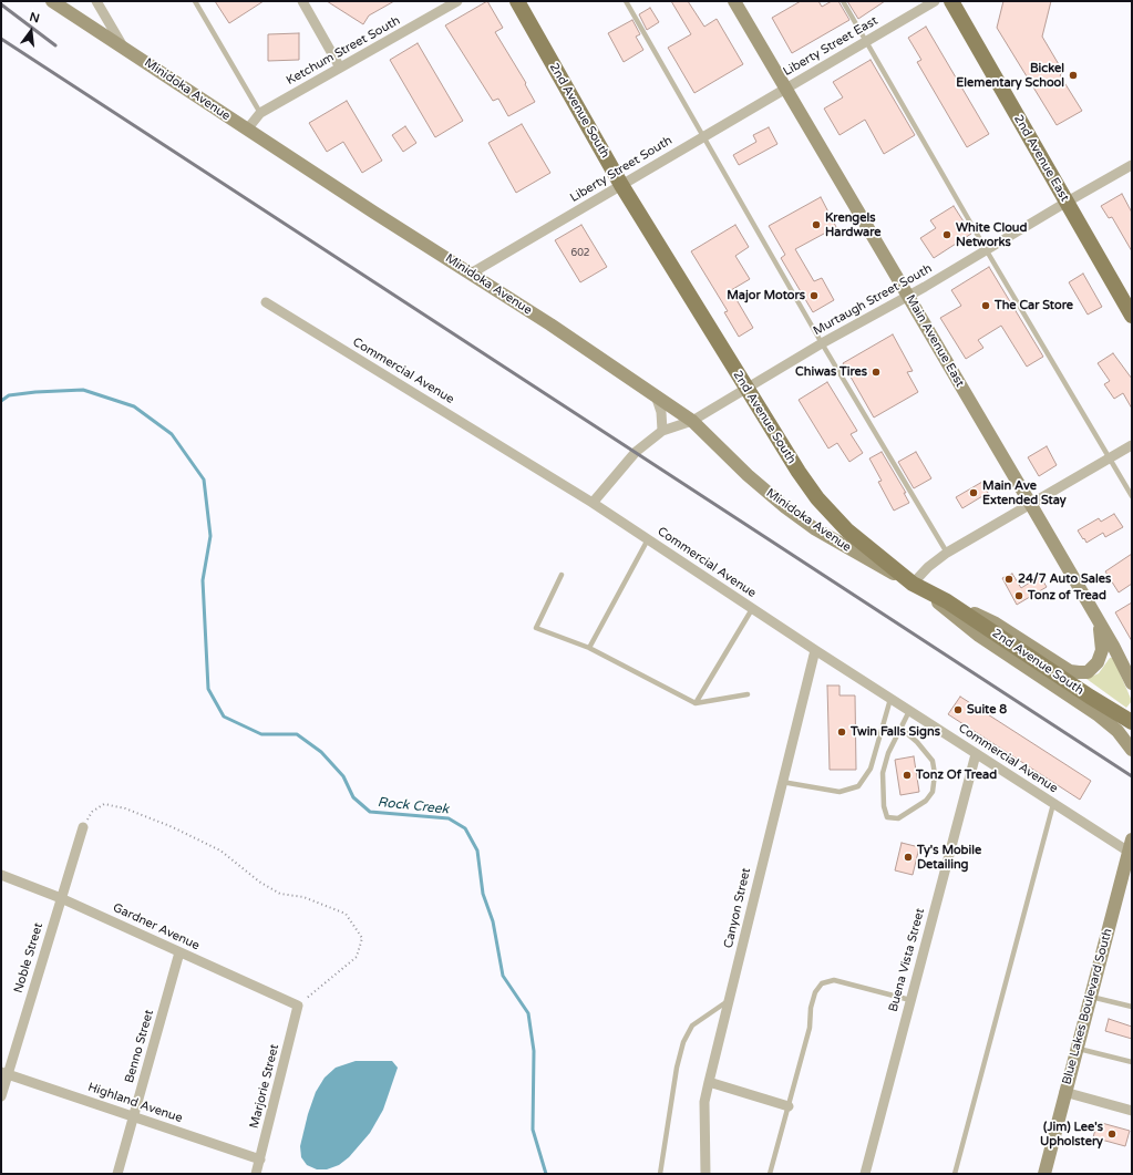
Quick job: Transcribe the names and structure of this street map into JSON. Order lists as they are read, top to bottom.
{
  "streets": {
    "main road": ["2nd Avenue South", "2nd Avenue East"],
    "street": [
      "Liberty Street East",
      "Ketchum Street South",
      "Minidoka Avenue",
      "Liberty Street South",
      "Murtaugh Street South",
      "Main Avenue East",
      "Commercial Avenue",
      "Canyon Street",
      "Gardner Avenue",
      "Noble Street",
      "Buena Vista Street",
      "Blue Lakes Boulevard South",
      "Benno Street",
      "Marjorie Street",
      "Highland Avenue"
    ]
  },
  "crossings": [
    ["Liberty Street East", "Liberty Street South"],
    ["Liberty Street East", "Main Avenue East"],
    ["Ketchum Street South", "Minidoka Avenue"],
    ["Minidoka Avenue", "2nd Avenue South"],
    ["Minidoka Avenue", "Liberty Street South"],
    ["Minidoka Avenue", "Murtaugh Street South"],
    ["2nd Avenue South", "Liberty Street South"],
    ["2nd Avenue South", "Murtaugh Street South"],
    ["2nd Avenue East", "Murtaugh Street South"],
    ["Liberty Street South", "Main Avenue East"],
    ["Murtaugh Street South", "Main Avenue East"],
    ["Murtaugh Street South", "Commercial Avenue"],
    ["Commercial Avenue", "Canyon Street"],
    ["Commercial Avenue", "Buena Vista Street"],
    ["Commercial Avenue", "Blue Lakes Boulevard South"],
    ["Gardner Avenue", "Noble Street"],
    ["Gardner Avenue", "Benno Street"],
    ["Gardner Avenue", "Marjorie Street"],
    ["Noble Street", "Highland Avenue"],
    ["Benno Street", "Highland Avenue"],
    ["Marjorie Street", "Highland Avenue"]
  ],
  "water": ["Rock Creek"],
  "places": [
    "Bickel Elementary School",
    "Krengels Hardware",
    "White Cloud Networks",
    "Major Motors",
    "The Car Store",
    "Chiwas Tires",
    "Main Ave Extended Stay",
    "24/7 Auto Sales",
    "Tonz of Tread",
    "Suite 8",
    "Twin Falls Signs",
    "Tonz Of Tread",
    "Ty's Mobile Detailing",
    "(Jim) Lee's Upholstery"
  ],
  "house_numbers": ["602"],
  "north": "top"
}
